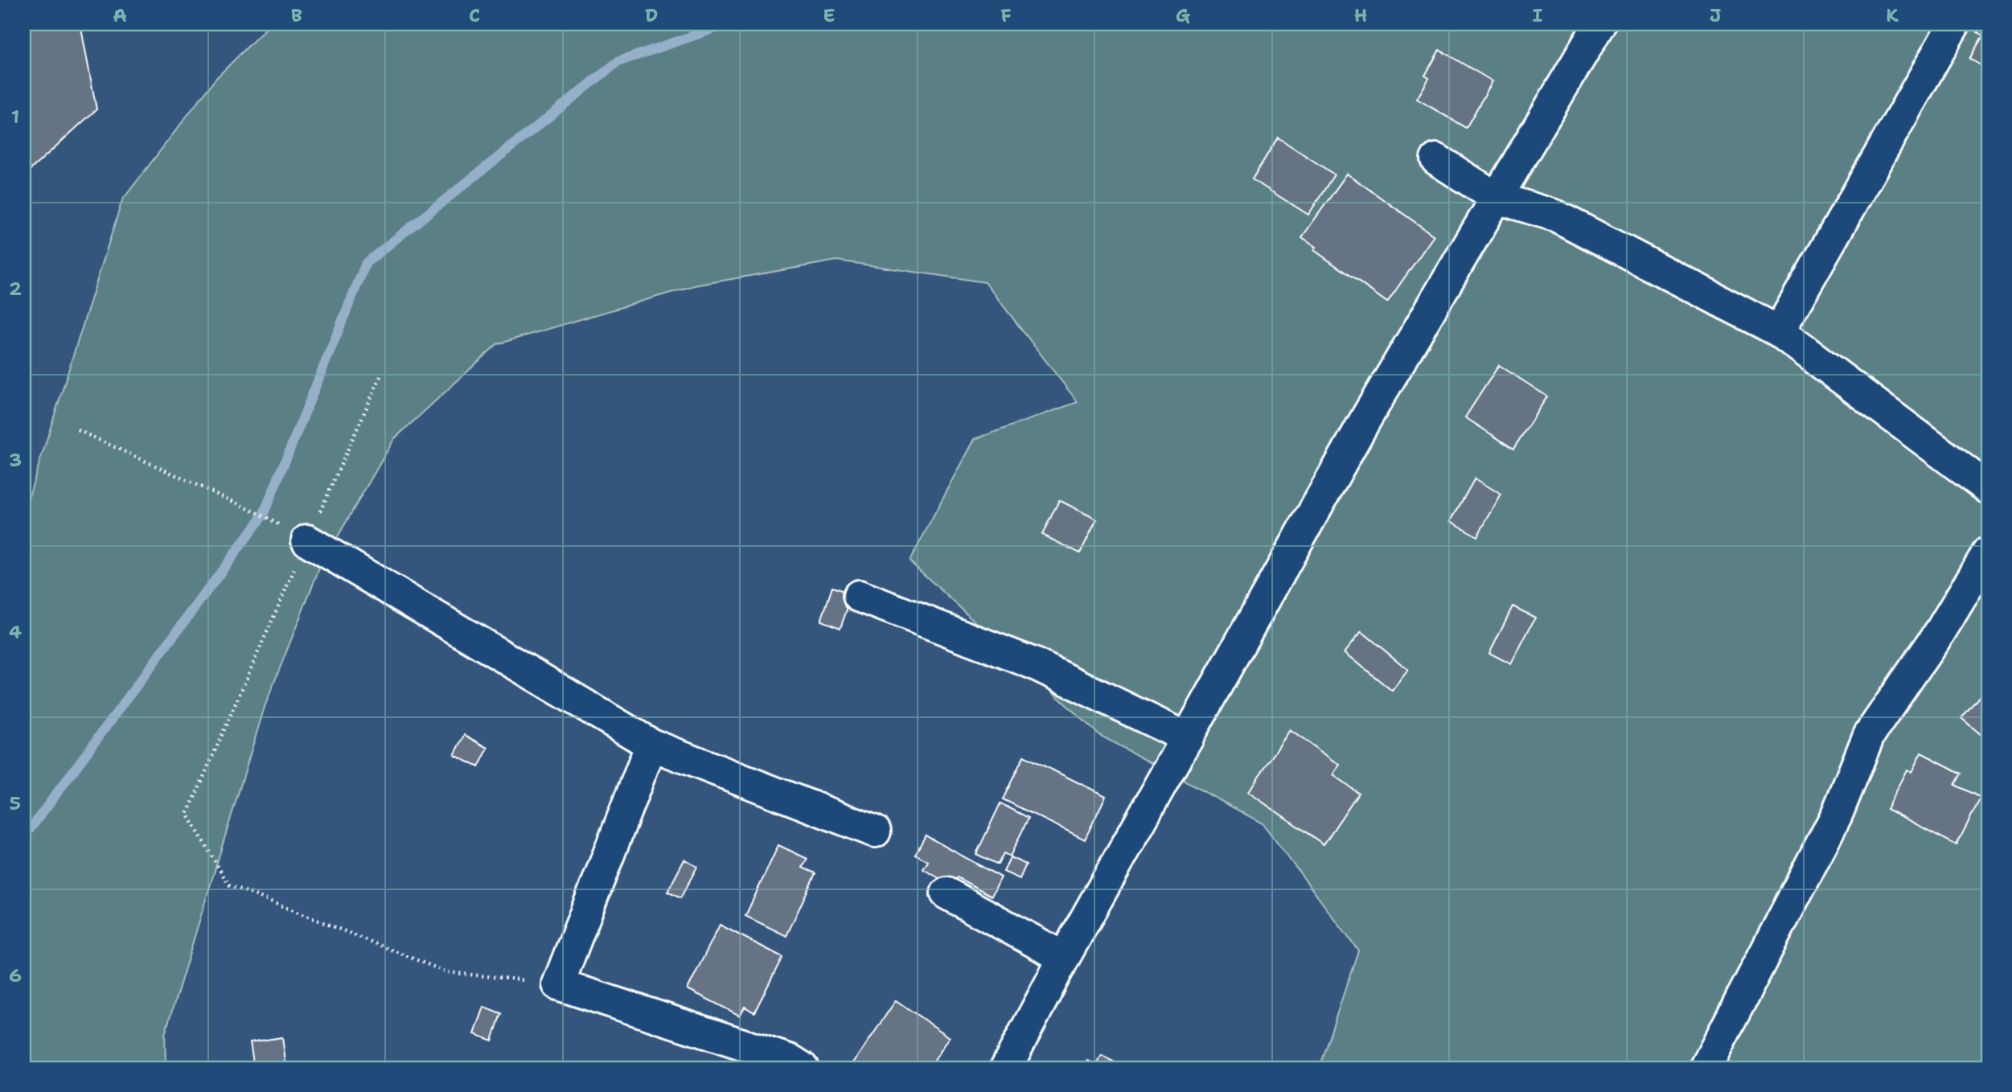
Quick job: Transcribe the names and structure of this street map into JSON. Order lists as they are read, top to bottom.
{
  "grid": {
    "columns": [
      "A",
      "B",
      "C",
      "D",
      "E",
      "F",
      "G",
      "H",
      "I",
      "J",
      "K"
    ],
    "rows": [
      "1",
      "2",
      "3",
      "4",
      "5",
      "6"
    ]
  }
}
